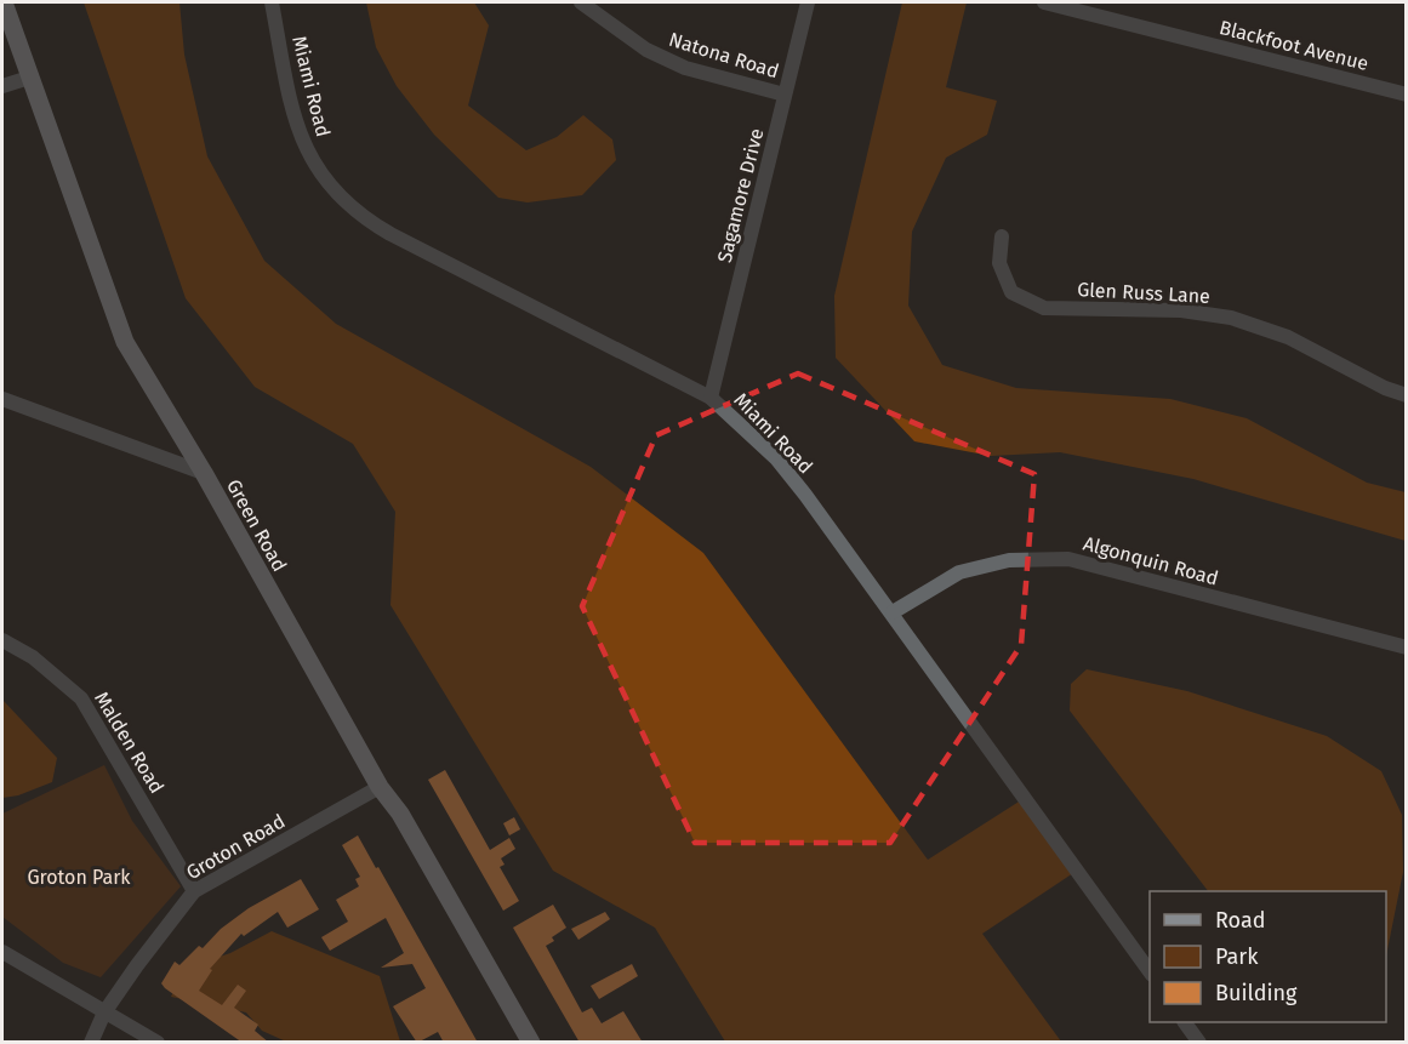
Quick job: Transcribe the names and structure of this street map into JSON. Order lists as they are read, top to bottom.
{
  "streets": {
    "main road": ["Green Road"],
    "street": [
      "Blackfoot Avenue",
      "Natona Road",
      "Miami Road",
      "Sagamore Drive",
      "Glen Russ Lane",
      "Algonquin Road",
      "Malden Road",
      "Groton Road"
    ]
  },
  "crossings": [
    ["Natona Road", "Sagamore Drive"],
    ["Miami Road", "Sagamore Drive"],
    ["Miami Road", "Algonquin Road"],
    ["Green Road", "Groton Road"],
    ["Malden Road", "Groton Road"]
  ],
  "parks": ["Groton Park"],
  "legend": ["Road", "Park", "Building"]
}
